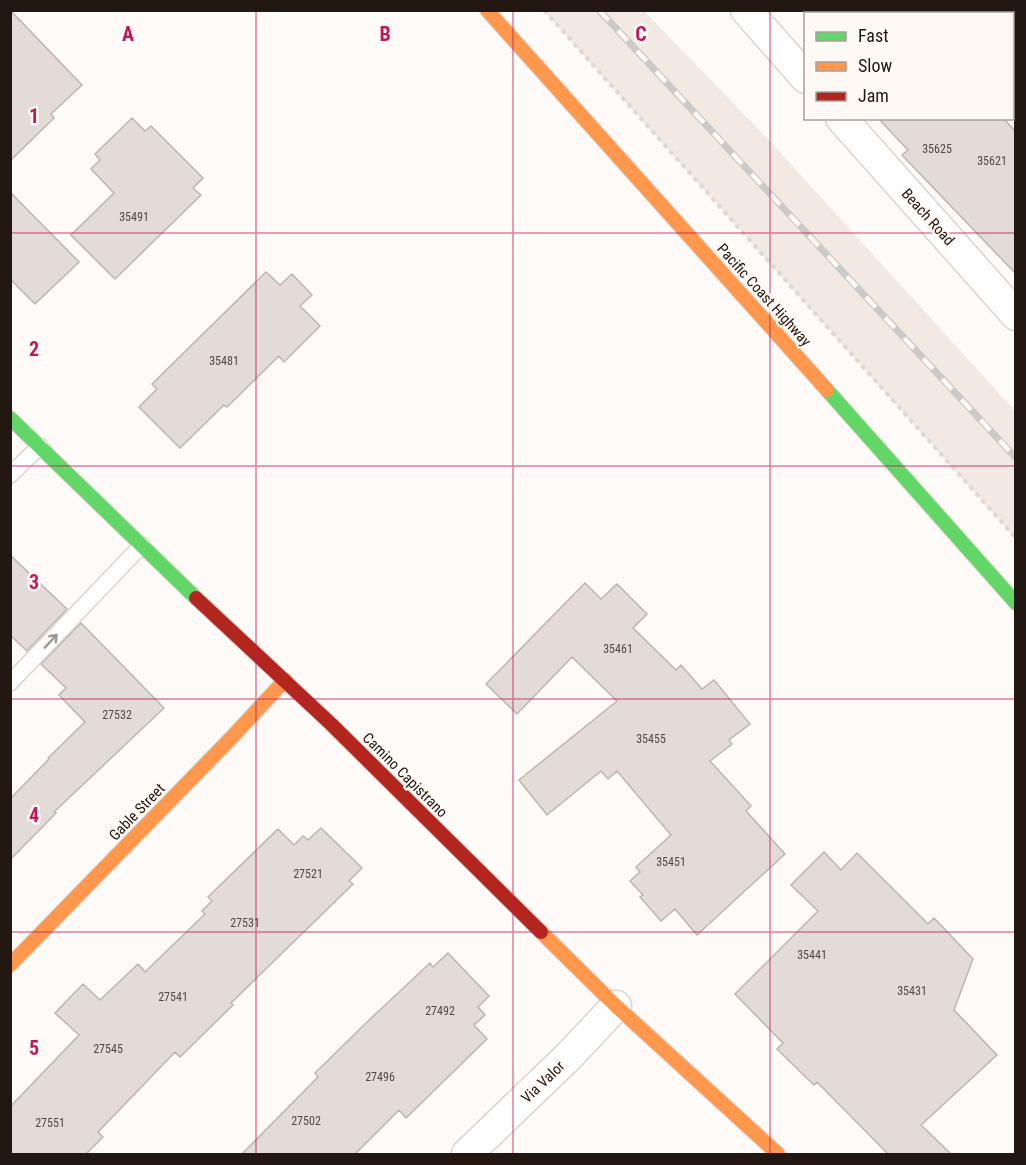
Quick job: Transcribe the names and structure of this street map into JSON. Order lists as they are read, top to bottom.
{
  "streets": {
    "main road": ["Pacific Coast Highway", "Camino Capistrano", "Gable Street"],
    "street": ["Beach Road", "Via Valor"]
  },
  "crossings": [
    ["Camino Capistrano", "Gable Street"],
    ["Camino Capistrano", "Via Valor"]
  ],
  "house_numbers": [
    "35625",
    "35621",
    "35491",
    "35481",
    "35461",
    "27532",
    "35455",
    "35451",
    "27521",
    "27531",
    "35441",
    "35431",
    "27541",
    "27492",
    "27545",
    "27496",
    "27502",
    "27551"
  ],
  "legend": ["Fast", "Slow", "Jam"],
  "grid": {
    "columns": ["A", "B", "C"],
    "rows": [
      "1",
      "2",
      "3",
      "4",
      "5"
    ]
  }
}
